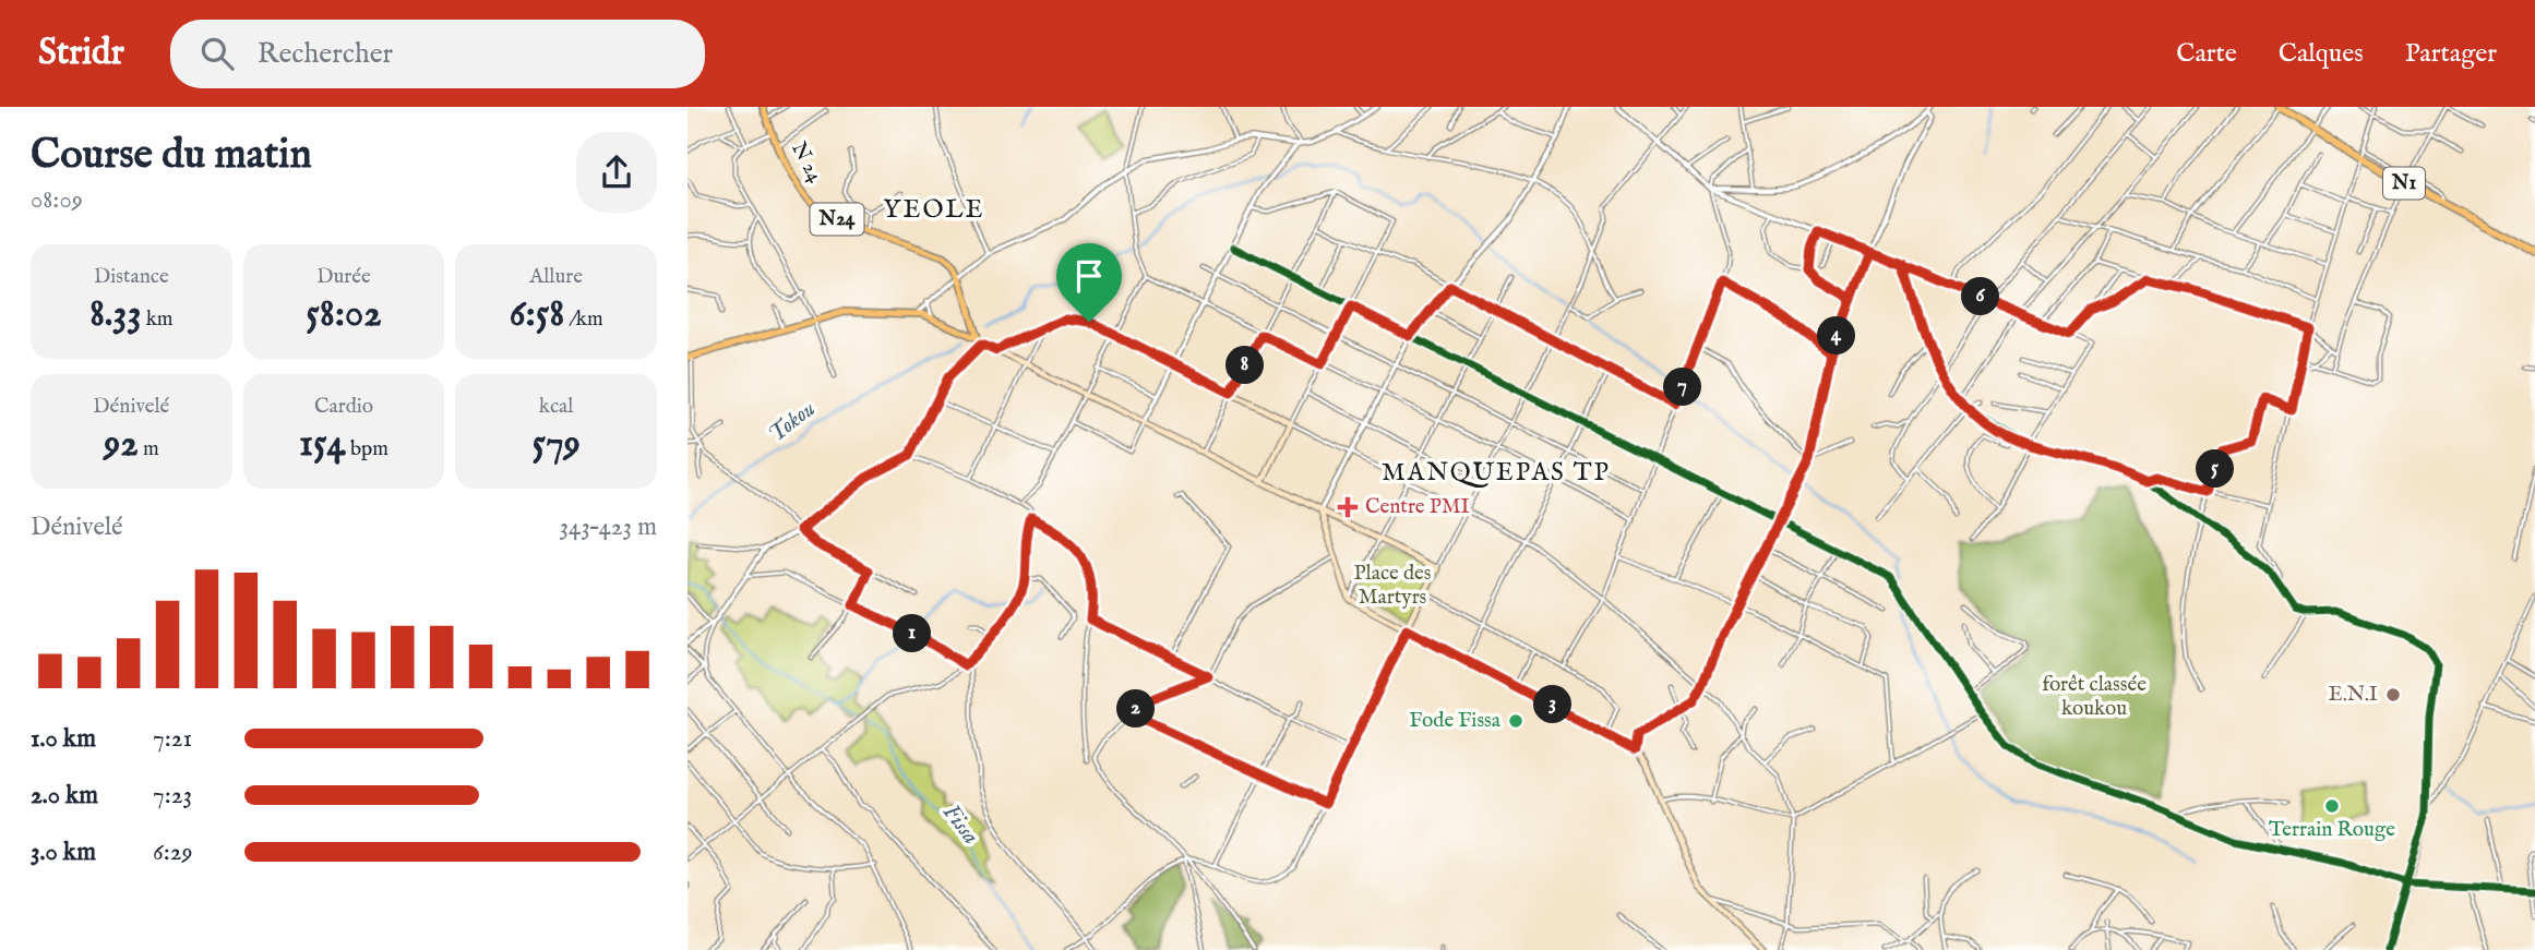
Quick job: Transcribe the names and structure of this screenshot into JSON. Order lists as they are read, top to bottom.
{
  "streets": {
    "highway": ["N1"],
    "main road": ["N 24", "N24"]
  },
  "crossings": [
    ["N 24", "N24"]
  ],
  "districts": ["YEOLE", "MANQUEPAS TP"],
  "water": ["Tokou", "Fissa"],
  "parks": ["Place des Martyrs", "forêt classée koukou"],
  "places": {
    "health": ["Centre PMI"],
    "other": ["E.N.I", "Fode Fissa", "Terrain Rouge"]
  },
  "page": {
    "header": "Stridr",
    "search": "Rechercher",
    "nav": ["Carte", "Calques", "Partager"],
    "heading": ["Course du matin", "08:09"],
    "stats": [
      ["Distance", "8.33 km"],
      ["Durée", "58:02"],
      ["Allure", "6:58 /km"],
      ["Dénivelé", "92 m"],
      ["Cardio", "154 bpm"],
      ["kcal", "579"]
    ],
    "pins": [
      "6",
      "4",
      "8",
      "7",
      "5",
      "1",
      "3",
      "2"
    ],
    "chart": ["Dénivelé", "343–423 m"],
    "list": [
      {
        "name": "1.0 km",
        "note": "7:21"
      },
      {
        "name": "2.0 km",
        "note": "7:23"
      },
      {
        "name": "3.0 km",
        "note": "6:29"
      }
    ]
  }
}
